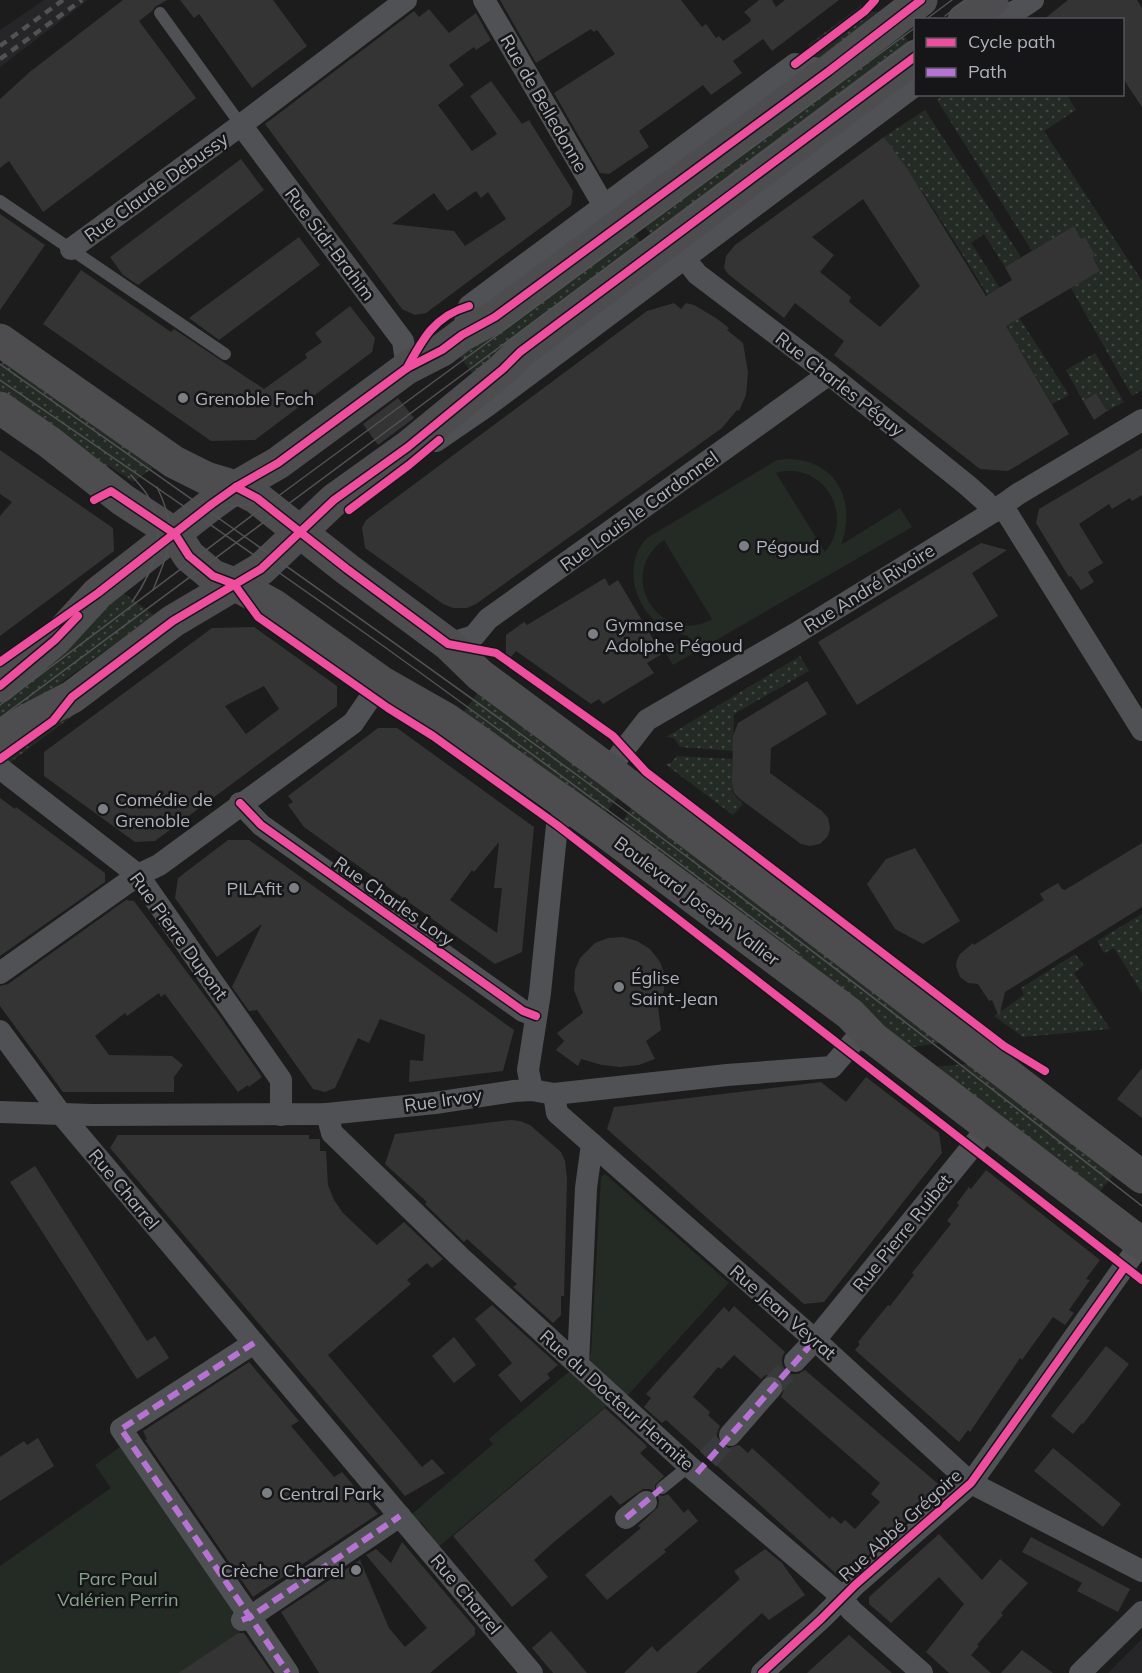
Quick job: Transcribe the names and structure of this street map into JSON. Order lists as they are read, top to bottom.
{
  "streets": {
    "main road": ["Boulevard Joseph Vallier"],
    "street": [
      "Rue de Belledonne",
      "Rue Claude Debussy",
      "Rue Sidi-Brahim",
      "Rue Charles Péguy",
      "Rue Louis le Cardonnel",
      "Rue André Rivoire",
      "Rue Charles Lory",
      "Rue Pierre Dupont",
      "Rue Irvoy",
      "Rue Charrel",
      "Rue Pierre Ruibet",
      "Rue Jean Veyrat",
      "Rue du Docteur Hermite",
      "Rue Abbé Grégoire"
    ]
  },
  "crossings": [
    ["Rue Claude Debussy", "Rue Sidi-Brahim"],
    ["Rue Charles Péguy", "Rue Louis le Cardonnel"],
    ["Rue Charles Péguy", "Rue André Rivoire"],
    ["Rue Charles Lory", "Rue Jean Veyrat"],
    ["Boulevard Joseph Vallier", "Rue Irvoy"],
    ["Boulevard Joseph Vallier", "Rue Pierre Ruibet"],
    ["Boulevard Joseph Vallier", "Rue Jean Veyrat"],
    ["Boulevard Joseph Vallier", "Rue Abbé Grégoire"],
    ["Rue Pierre Dupont", "Rue Irvoy"],
    ["Rue Irvoy", "Rue Charrel"],
    ["Rue Irvoy", "Rue Jean Veyrat"],
    ["Rue Irvoy", "Rue du Docteur Hermite"],
    ["Rue Pierre Ruibet", "Rue Jean Veyrat"],
    ["Rue Jean Veyrat", "Rue Abbé Grégoire"],
    ["Rue du Docteur Hermite", "Rue Abbé Grégoire"]
  ],
  "parks": ["Parc Paul Valérien Perrin"],
  "places": [
    "Grenoble Foch",
    "Pégoud",
    "Gymnase Adolphe Pégoud",
    "Comédie de Grenoble",
    "PILAfit",
    "Église Saint-Jean",
    "Central Park",
    "Crèche Charrel"
  ],
  "legend": ["Cycle path", "Path"]
}
